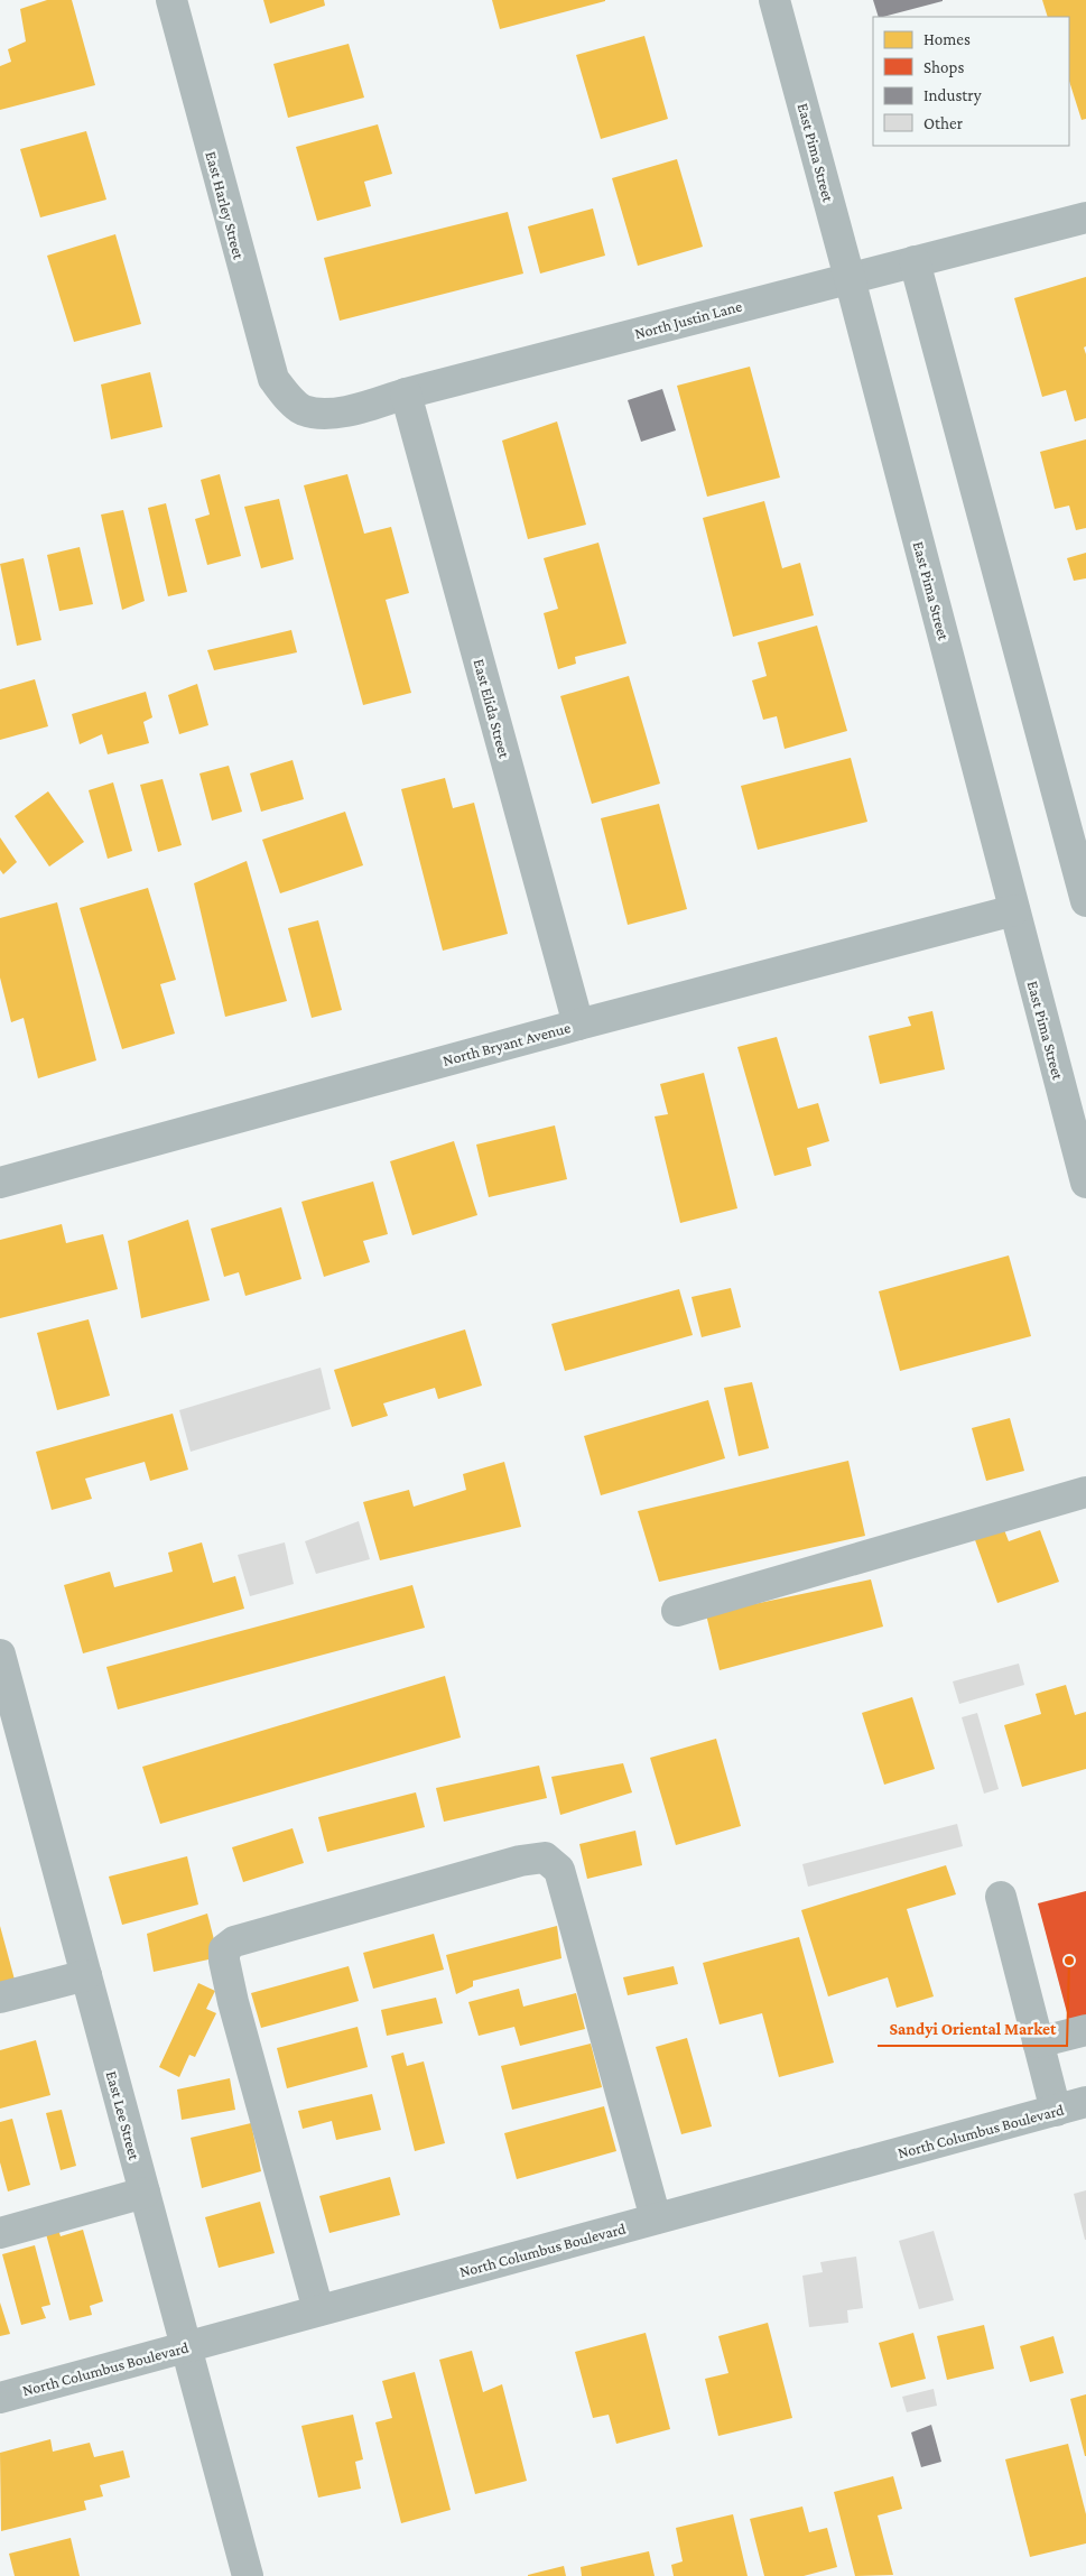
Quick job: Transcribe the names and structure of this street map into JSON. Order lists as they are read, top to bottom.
{
  "streets": {
    "street": [
      "East Pima Street",
      "East Harley Street",
      "North Justin Lane",
      "East Elida Street",
      "North Bryant Avenue",
      "East Lee Street",
      "North Columbus Boulevard"
    ]
  },
  "crossings": [
    ["East Pima Street", "North Justin Lane"],
    ["East Pima Street", "North Bryant Avenue"],
    ["East Harley Street", "North Justin Lane"],
    ["North Justin Lane", "East Elida Street"],
    ["East Elida Street", "North Bryant Avenue"],
    ["East Lee Street", "North Columbus Boulevard"]
  ],
  "places": ["Sandyi Oriental Market"],
  "legend": [
    "Homes",
    "Shops",
    "Industry",
    "Other"
  ]
}
